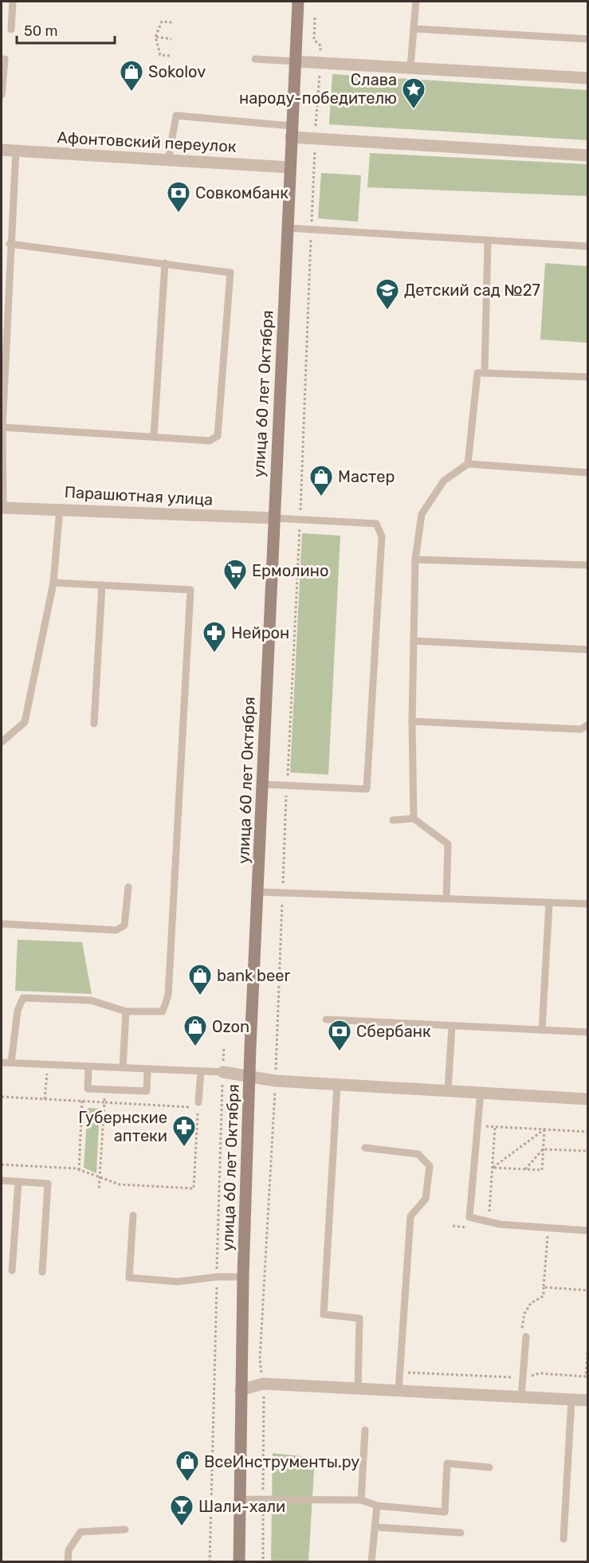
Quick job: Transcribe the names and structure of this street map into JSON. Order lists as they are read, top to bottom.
{
  "streets": {
    "main road": ["улица 60 лет Октября"],
    "street": ["Афонтовский переулок", "Парашютная улица"]
  },
  "crossings": [
    ["Афонтовский переулок", "улица 60 лет Октября"],
    ["улица 60 лет Октября", "Парашютная улица"]
  ],
  "places": {
    "shop": [
      "Sokolov",
      "Мастер",
      "bank beer",
      "Ozon",
      "ВсеИнструменты.ру"
    ],
    "place": ["Слава народу-победителю"],
    "bank": ["Совкомбанк", "Сбербанк"],
    "school or university": ["Детский сад №27"],
    "supermarket": ["Ермолино"],
    "pharmacy": ["Нейрон", "Губернские аптеки"],
    "bar": ["Шали-хали"]
  },
  "scale_bar": "50 m"
}
